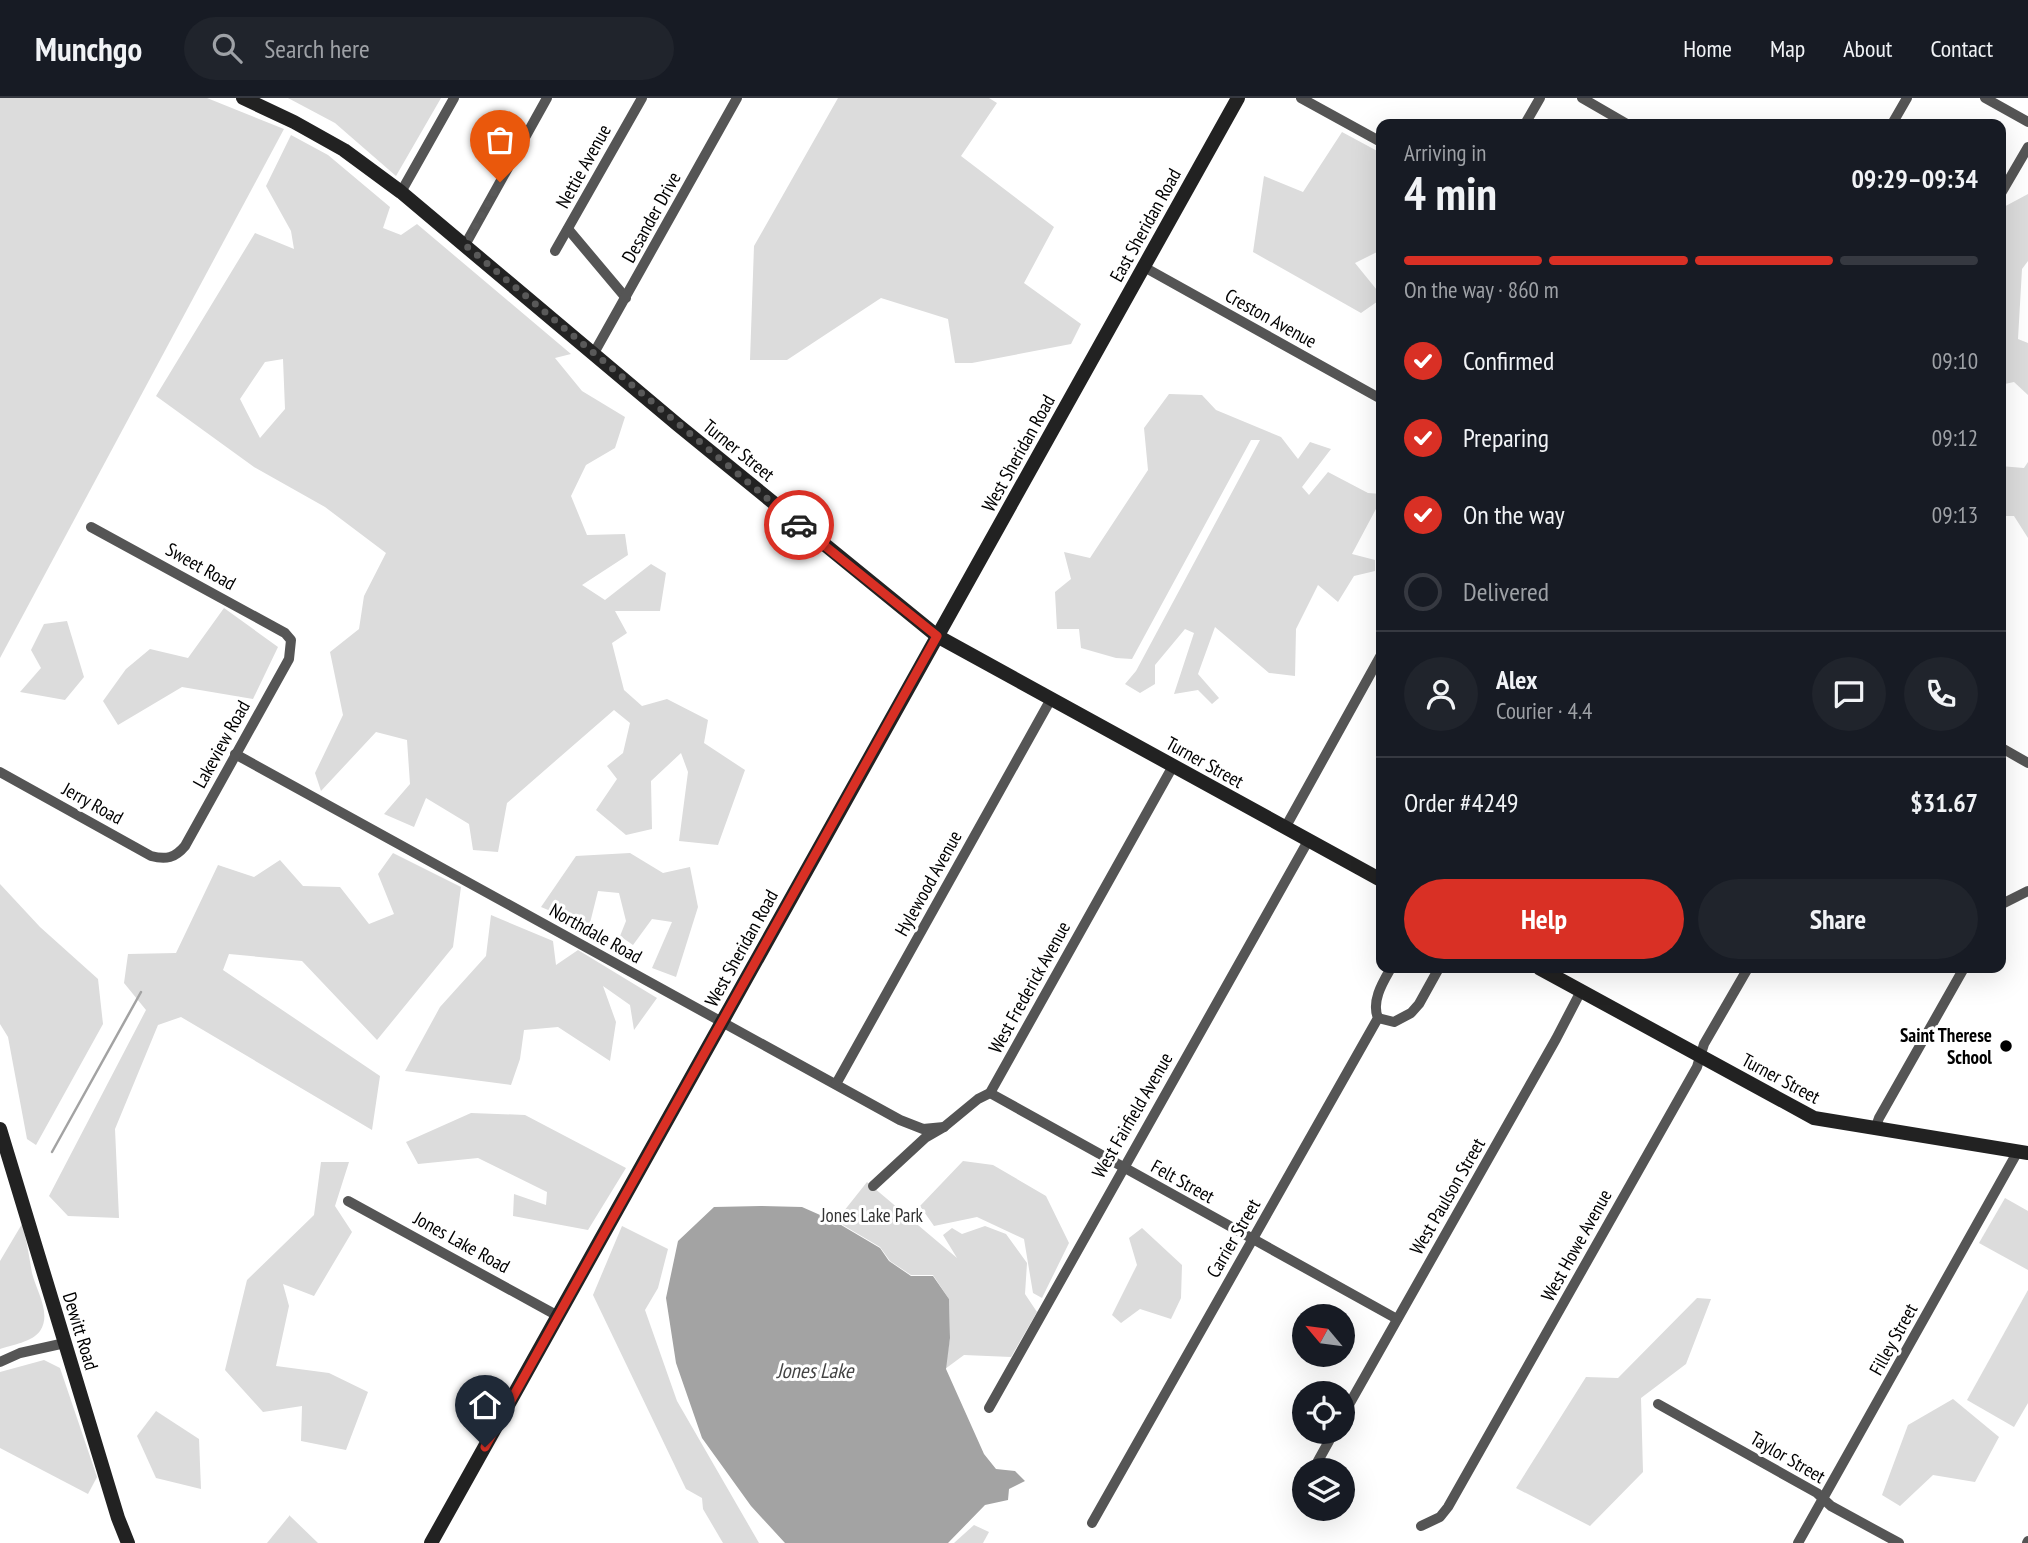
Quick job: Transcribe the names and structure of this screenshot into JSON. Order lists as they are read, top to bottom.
{
  "streets": {
    "street": [
      "Nettie Avenue",
      "Desander Drive",
      "East Sheridan Road",
      "Creston Avenue",
      "Turner Street",
      "West Sheridan Road",
      "Sweet Road",
      "Lakeview Road",
      "Jerry Road",
      "Hylewood Avenue",
      "Northdale Road",
      "West Frederick Avenue",
      "West Fairfield Avenue",
      "Felt Street",
      "West Paulson Street",
      "Carrier Street",
      "Jones Lake Road",
      "West Howe Avenue",
      "Dewitt Road",
      "Filley Street",
      "Taylor Street"
    ]
  },
  "crossings": [
    ["Desander Drive", "Turner Street"],
    ["East Sheridan Road", "Creston Avenue"],
    ["East Sheridan Road", "West Sheridan Road"],
    ["Turner Street", "West Sheridan Road"],
    ["Turner Street", "Hylewood Avenue"],
    ["Turner Street", "West Frederick Avenue"],
    ["Turner Street", "West Fairfield Avenue"],
    ["Turner Street", "West Paulson Street"],
    ["Turner Street", "West Howe Avenue"],
    ["Turner Street", "Filley Street"],
    ["West Sheridan Road", "Northdale Road"],
    ["West Sheridan Road", "Jones Lake Road"],
    ["Sweet Road", "Lakeview Road"],
    ["Lakeview Road", "Jerry Road"],
    ["Lakeview Road", "Northdale Road"],
    ["Hylewood Avenue", "Northdale Road"],
    ["Northdale Road", "West Frederick Avenue"],
    ["West Frederick Avenue", "Felt Street"],
    ["West Fairfield Avenue", "Felt Street"],
    ["Felt Street", "West Paulson Street"],
    ["Felt Street", "Carrier Street"],
    ["Filley Street", "Taylor Street"]
  ],
  "water": ["Jones Lake"],
  "parks": ["Jones Lake Park"],
  "places": ["Saint Therese School"],
  "north": "top left",
  "page": {
    "header": "Munchgo",
    "search": "Search here",
    "nav": [
      "Home",
      "Map",
      "About",
      "Contact"
    ],
    "heading": ["4 min", "Arriving in", "09:29–09:34"],
    "panel": [
      "Alex",
      "Courier · 4.4",
      "Order #4249",
      "$31.67"
    ],
    "bar": "On the way · 860 m",
    "list": [
      ["Confirmed", "09:10"],
      ["Preparing", "09:12"],
      ["On the way", "09:13"],
      "Delivered"
    ],
    "buttons": ["Help", "Share"]
  }
}
